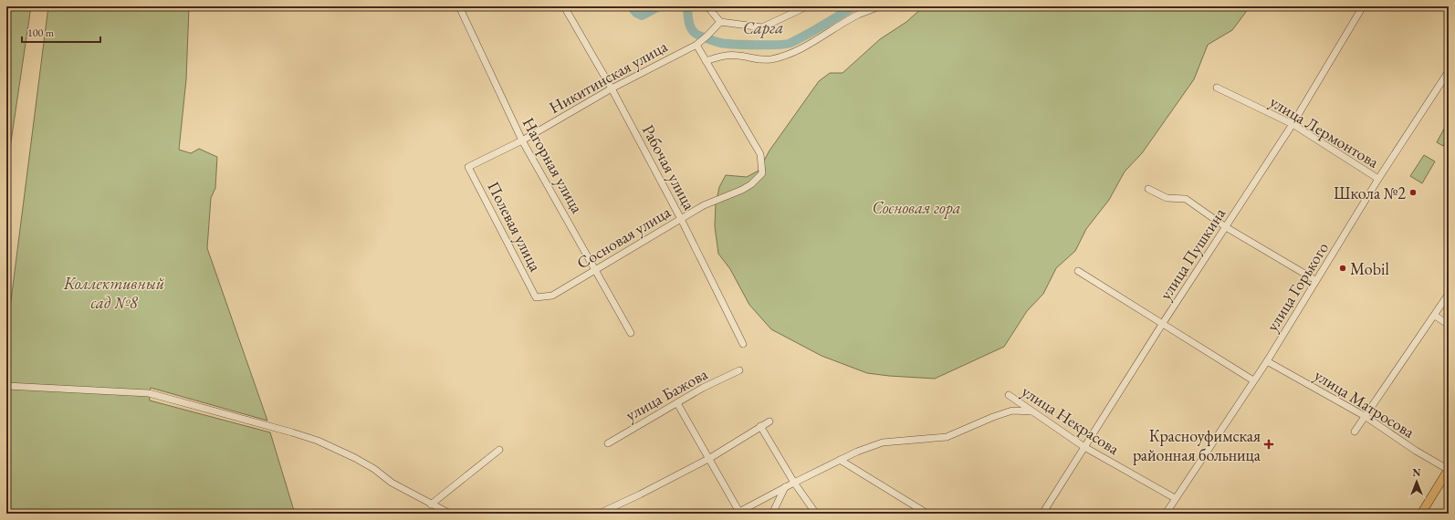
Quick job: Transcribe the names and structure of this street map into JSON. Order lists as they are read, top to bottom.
{
  "streets": {
    "street": [
      "Никитинская улица",
      "улица Лермонтова",
      "Нагорная улица",
      "Рабочая улица",
      "Полевая улица",
      "Сосновая улица",
      "улица Пушкина",
      "улица Горького",
      "улица Бажова",
      "улица Матросова",
      "улица Некрасова"
    ]
  },
  "crossings": [
    ["Никитинская улица", "Нагорная улица"],
    ["Никитинская улица", "Рабочая улица"],
    ["Никитинская улица", "Полевая улица"],
    ["улица Лермонтова", "улица Пушкина"],
    ["улица Лермонтова", "улица Горького"],
    ["Нагорная улица", "Сосновая улица"],
    ["Рабочая улица", "Сосновая улица"],
    ["Полевая улица", "Сосновая улица"],
    ["улица Пушкина", "улица Некрасова"],
    ["улица Горького", "улица Матросова"],
    ["улица Горького", "улица Некрасова"]
  ],
  "water": ["Сарга"],
  "parks": ["Сосновая гора", "Коллективный сад №8"],
  "places": {
    "other": ["Школа №2", "Mobil"],
    "health": ["Красноуфимская районная больница"]
  },
  "scale_bar": "100 m",
  "north": "top"
}
